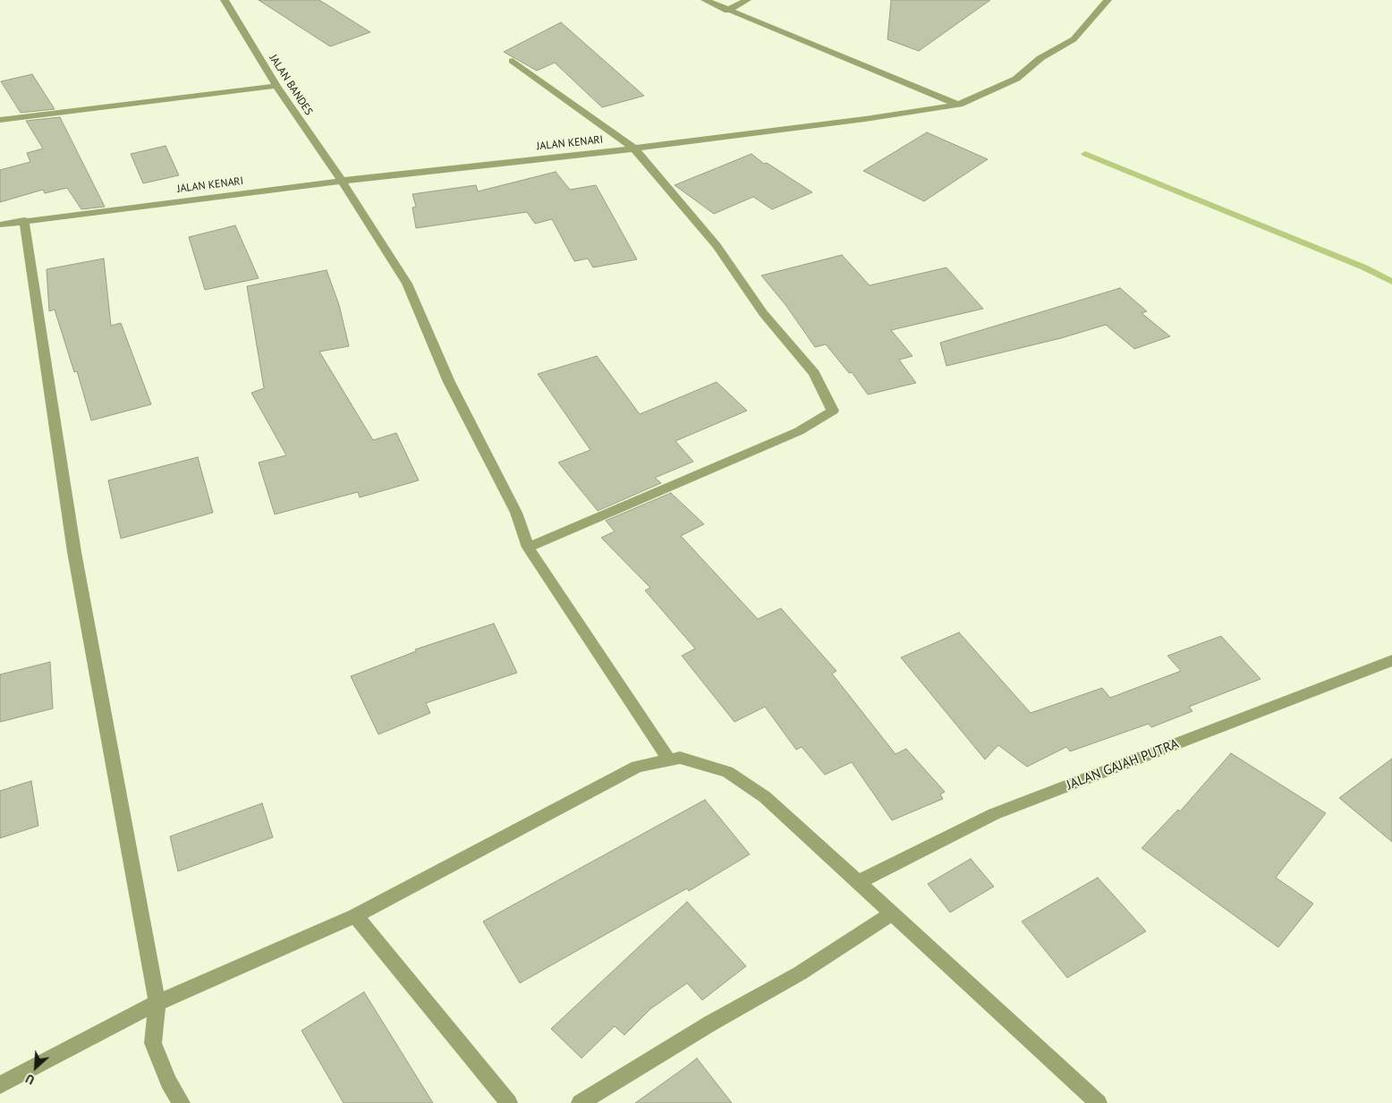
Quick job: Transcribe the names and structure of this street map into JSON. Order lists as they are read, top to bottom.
{
  "streets": {
    "street": ["JALAN BANDES", "JALAN KENARI", "JALAN GAJAH PUTRA"]
  },
  "crossings": [
    ["JALAN BANDES", "JALAN KENARI"]
  ],
  "north": "bottom left"
}
